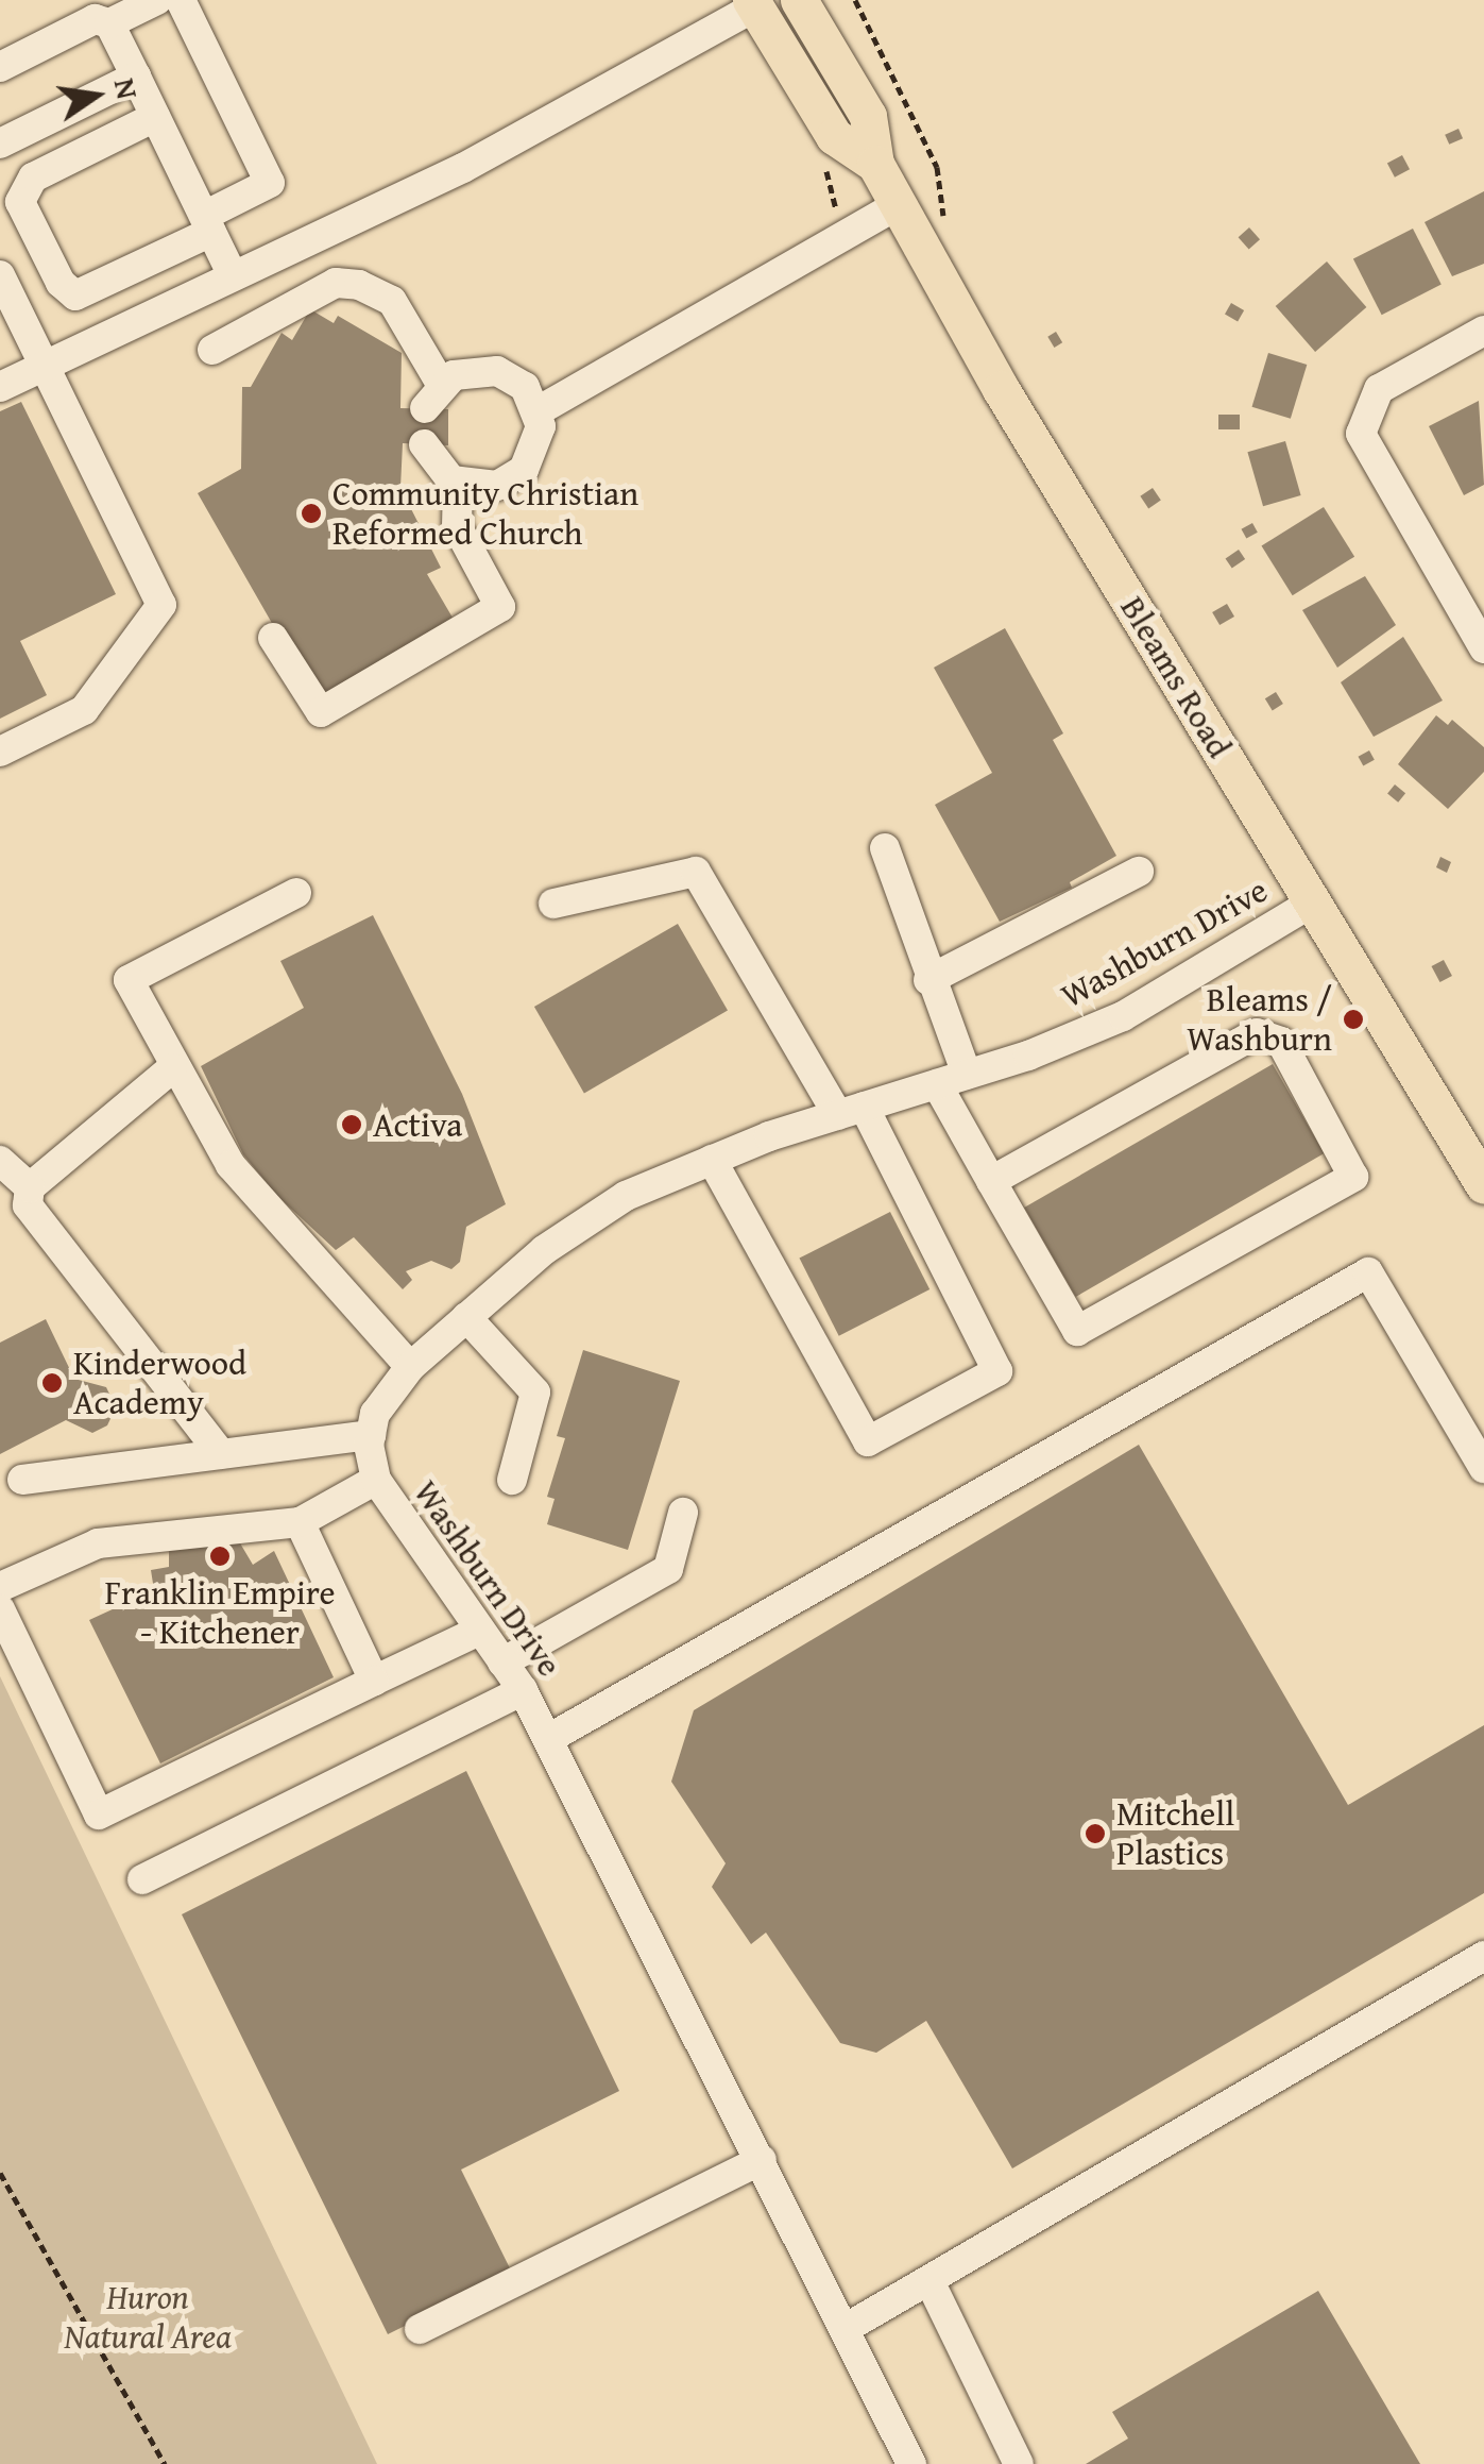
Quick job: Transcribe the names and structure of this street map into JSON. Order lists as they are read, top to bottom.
{
  "streets": {
    "main road": ["Bleams Road"],
    "street": ["Washburn Drive"]
  },
  "crossings": [
    ["Bleams Road", "Washburn Drive"]
  ],
  "parks": ["Huron Natural Area"],
  "places": [
    "Community Christian Reformed Church",
    "Bleams / Washburn",
    "Activa",
    "Kinderwood Academy",
    "Franklin Empire - Kitchener",
    "Mitchell Plastics"
  ],
  "north": "right"
}
